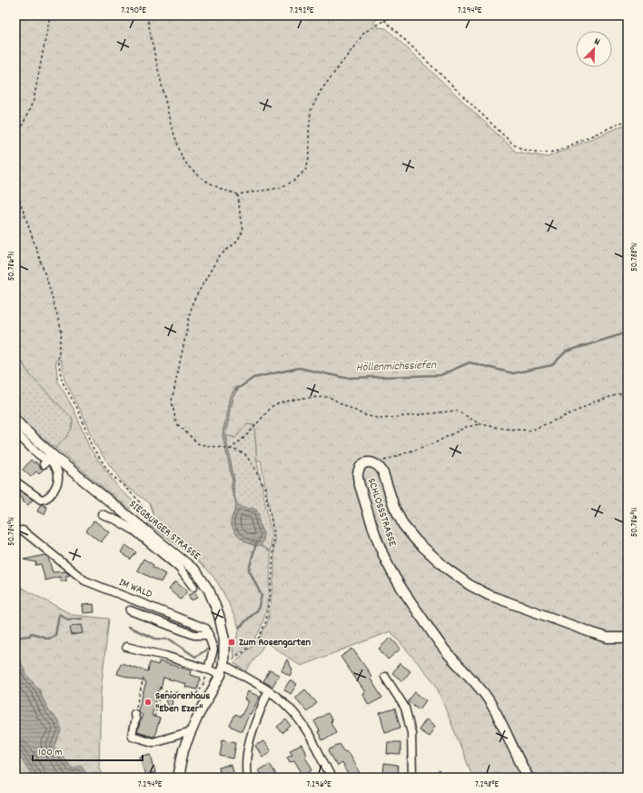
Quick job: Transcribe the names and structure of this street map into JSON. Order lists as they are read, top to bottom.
{
  "streets": {
    "main road": ["SCHLOSSSTRASSE", "SIEGBURGER STRASSE"],
    "street": ["IM WALD"]
  },
  "water": ["Höllenmichssiefen"],
  "places": {
    "transit": ["Zum Rosengarten"],
    "other": ["Seniorenhaus \"Eben Ezer\""]
  },
  "scale_bar": "100 m",
  "north": "top right",
  "coordinates": [
    "7.290°E",
    "7.292°E",
    "7.294°E",
    "50.788°N",
    "50.786°N",
    "50.784°N",
    "7.296°E",
    "7.298°E"
  ]
}
